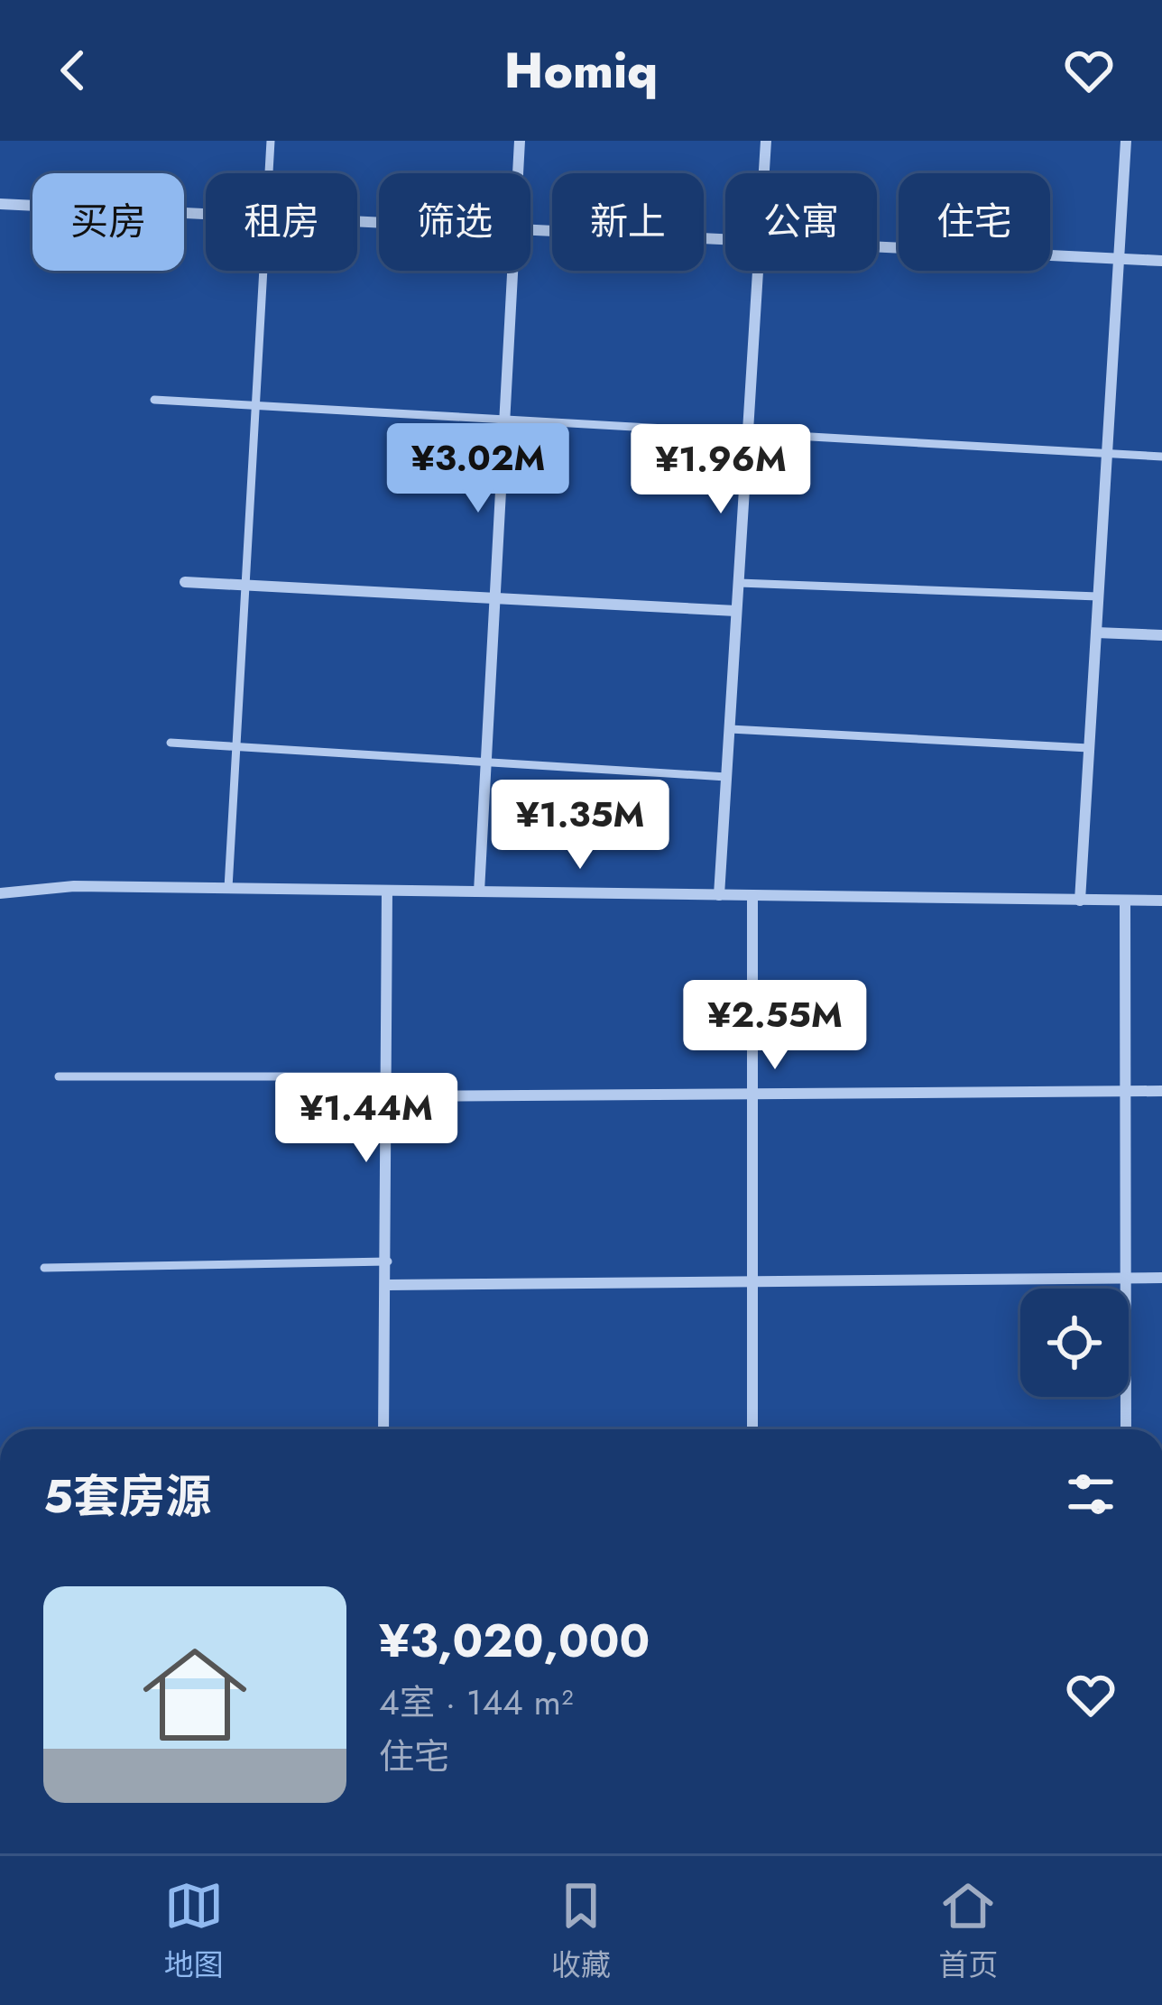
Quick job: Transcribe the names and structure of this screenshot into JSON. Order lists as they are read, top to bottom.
{
  "page": {
    "header": "Homiq",
    "chip": [
      "买房",
      "租房",
      "筛选",
      "新上",
      "公寓",
      "住宅"
    ],
    "price": [
      "¥3.02M",
      "¥1.96M",
      "¥1.35M",
      "¥2.55M",
      "¥1.44M"
    ],
    "heading": "5套房源",
    "list": [
      {
        "name": "¥3,020,000",
        "note": "4室 · 144 m² · 住宅"
      }
    ],
    "tabs": ["地图", "收藏", "首页"]
  }
}
